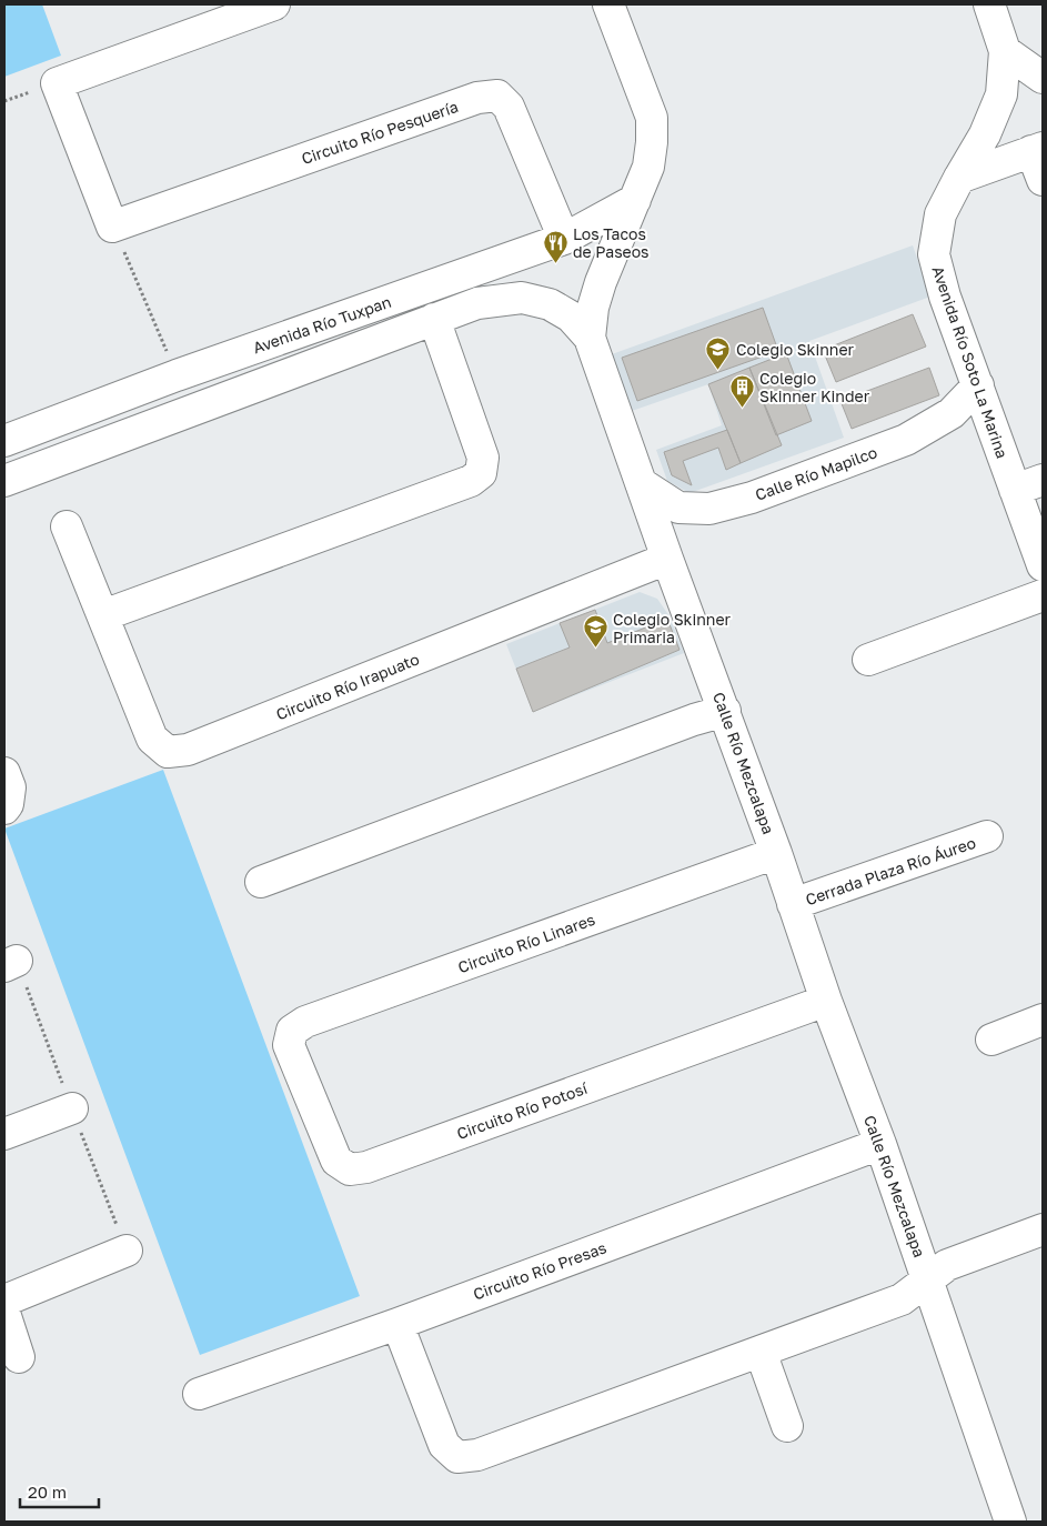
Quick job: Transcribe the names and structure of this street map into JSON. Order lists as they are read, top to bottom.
{
  "streets": {
    "street": [
      "Circuito Río Pesquería",
      "Avenida Río Tuxpan",
      "Avenida Río Soto La Marina",
      "Calle Río Mapilco",
      "Circuito Río Irapuato",
      "Calle Río Mezcalapa",
      "Cerrada Plaza Río Áureo",
      "Circuito Río Linares",
      "Circuito Río Potosí",
      "Circuito Río Presas"
    ]
  },
  "crossings": [
    ["Circuito Río Pesquería", "Avenida Río Tuxpan"],
    ["Avenida Río Tuxpan", "Calle Río Mezcalapa"],
    ["Avenida Río Soto La Marina", "Calle Río Mapilco"],
    ["Calle Río Mapilco", "Calle Río Mezcalapa"],
    ["Circuito Río Irapuato", "Calle Río Mezcalapa"],
    ["Calle Río Mezcalapa", "Cerrada Plaza Río Áureo"],
    ["Calle Río Mezcalapa", "Circuito Río Linares"],
    ["Calle Río Mezcalapa", "Circuito Río Potosí"],
    ["Calle Río Mezcalapa", "Circuito Río Presas"],
    ["Circuito Río Linares", "Circuito Río Potosí"]
  ],
  "places": {
    "restaurant": ["Los Tacos de Paseos"],
    "school or university": ["Colegio Skinner", "Colegio Skinner Primaria"],
    "building": ["Colegio Skinner Kinder"]
  },
  "scale_bar": "20 m"
}
